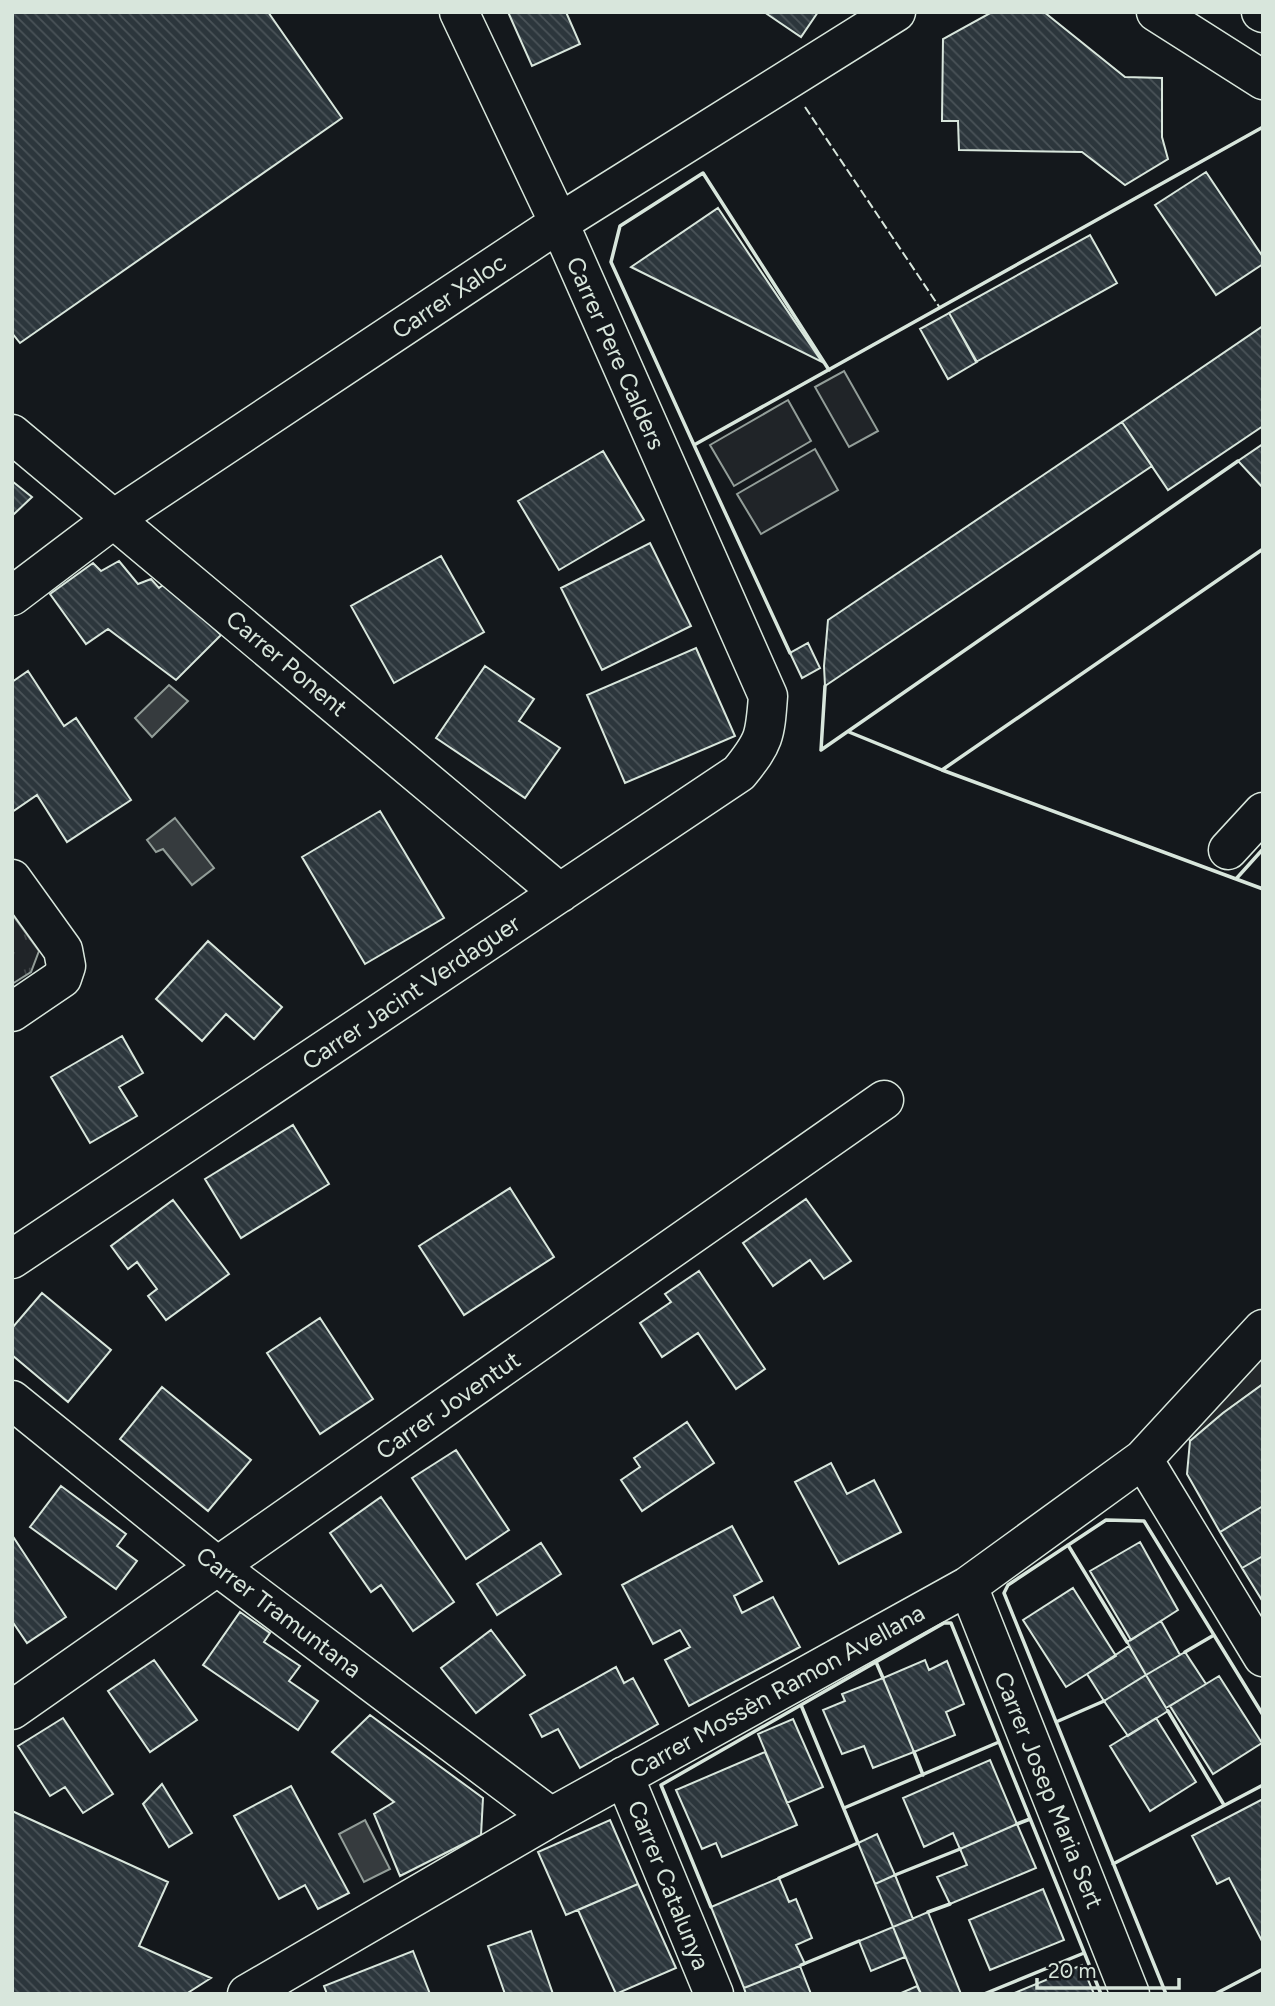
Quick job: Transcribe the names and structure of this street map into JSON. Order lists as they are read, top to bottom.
{
  "streets": {
    "street": [
      "Carrer Xaloc",
      "Carrer Pere Calders",
      "Carrer Ponent",
      "Carrer Jacint Verdaguer",
      "Carrer Joventut",
      "Carrer Tramuntana",
      "Carrer Mossèn Ramon Avellana",
      "Carrer Josep Maria Sert",
      "Carrer Catalunya"
    ]
  },
  "crossings": [
    ["Carrer Xaloc", "Carrer Pere Calders"],
    ["Carrer Xaloc", "Carrer Ponent"],
    ["Carrer Pere Calders", "Carrer Jacint Verdaguer"],
    ["Carrer Ponent", "Carrer Jacint Verdaguer"],
    ["Carrer Joventut", "Carrer Tramuntana"],
    ["Carrer Tramuntana", "Carrer Mossèn Ramon Avellana"],
    ["Carrer Mossèn Ramon Avellana", "Carrer Josep Maria Sert"],
    ["Carrer Mossèn Ramon Avellana", "Carrer Catalunya"]
  ],
  "scale_bar": "20 m"
}
